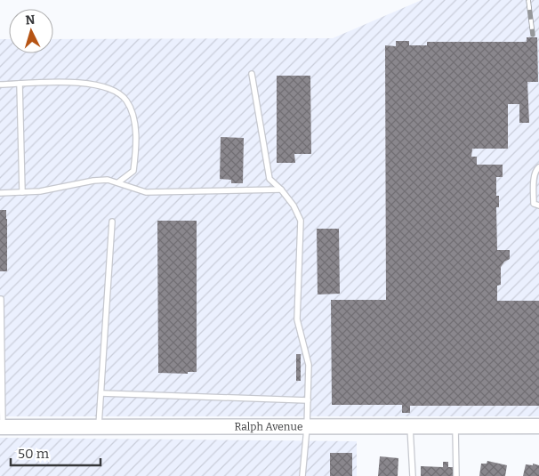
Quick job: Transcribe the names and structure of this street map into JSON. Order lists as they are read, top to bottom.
{
  "streets": {
    "street": ["Ralph Avenue"]
  },
  "scale_bar": "50 m",
  "north": "top"
}
